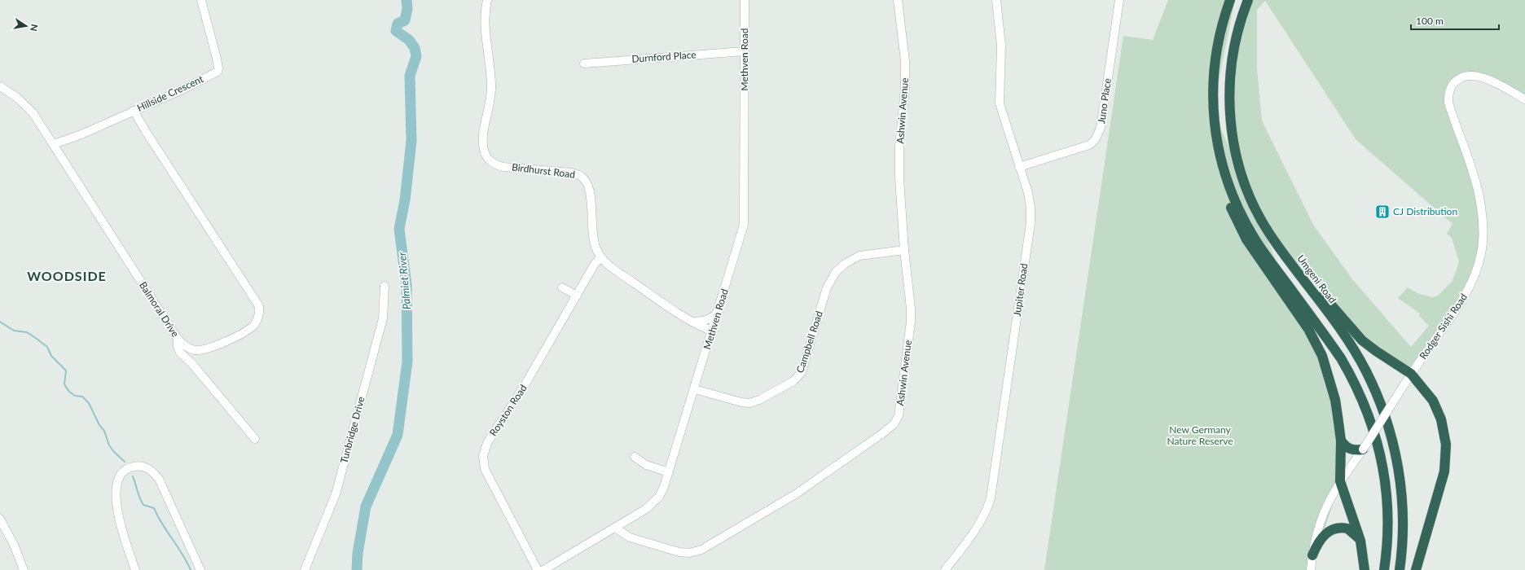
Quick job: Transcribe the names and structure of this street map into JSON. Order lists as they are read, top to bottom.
{
  "streets": {
    "highway": ["Umgeni Road"],
    "street": [
      "Durnford Place",
      "Methven Road",
      "Hillside Crescent",
      "Juno Place",
      "Ashwin Avenue",
      "Birdhurst Road",
      "Jupiter Road",
      "Balmoral Drive",
      "Rodger Sishi Road",
      "Campbell Road",
      "Royston Road",
      "Tunbridge Drive"
    ]
  },
  "crossings": [
    ["Durnford Place", "Methven Road"],
    ["Methven Road", "Ashwin Avenue"],
    ["Methven Road", "Birdhurst Road"],
    ["Methven Road", "Campbell Road"],
    ["Hillside Crescent", "Balmoral Drive"],
    ["Juno Place", "Jupiter Road"],
    ["Ashwin Avenue", "Campbell Road"],
    ["Birdhurst Road", "Royston Road"]
  ],
  "districts": ["WOODSIDE"],
  "water": ["Palmiet River"],
  "parks": ["New Germany Nature Reserve"],
  "places": {
    "building": ["CJ Distribution"]
  },
  "scale_bar": "100 m",
  "north": "right"
}
